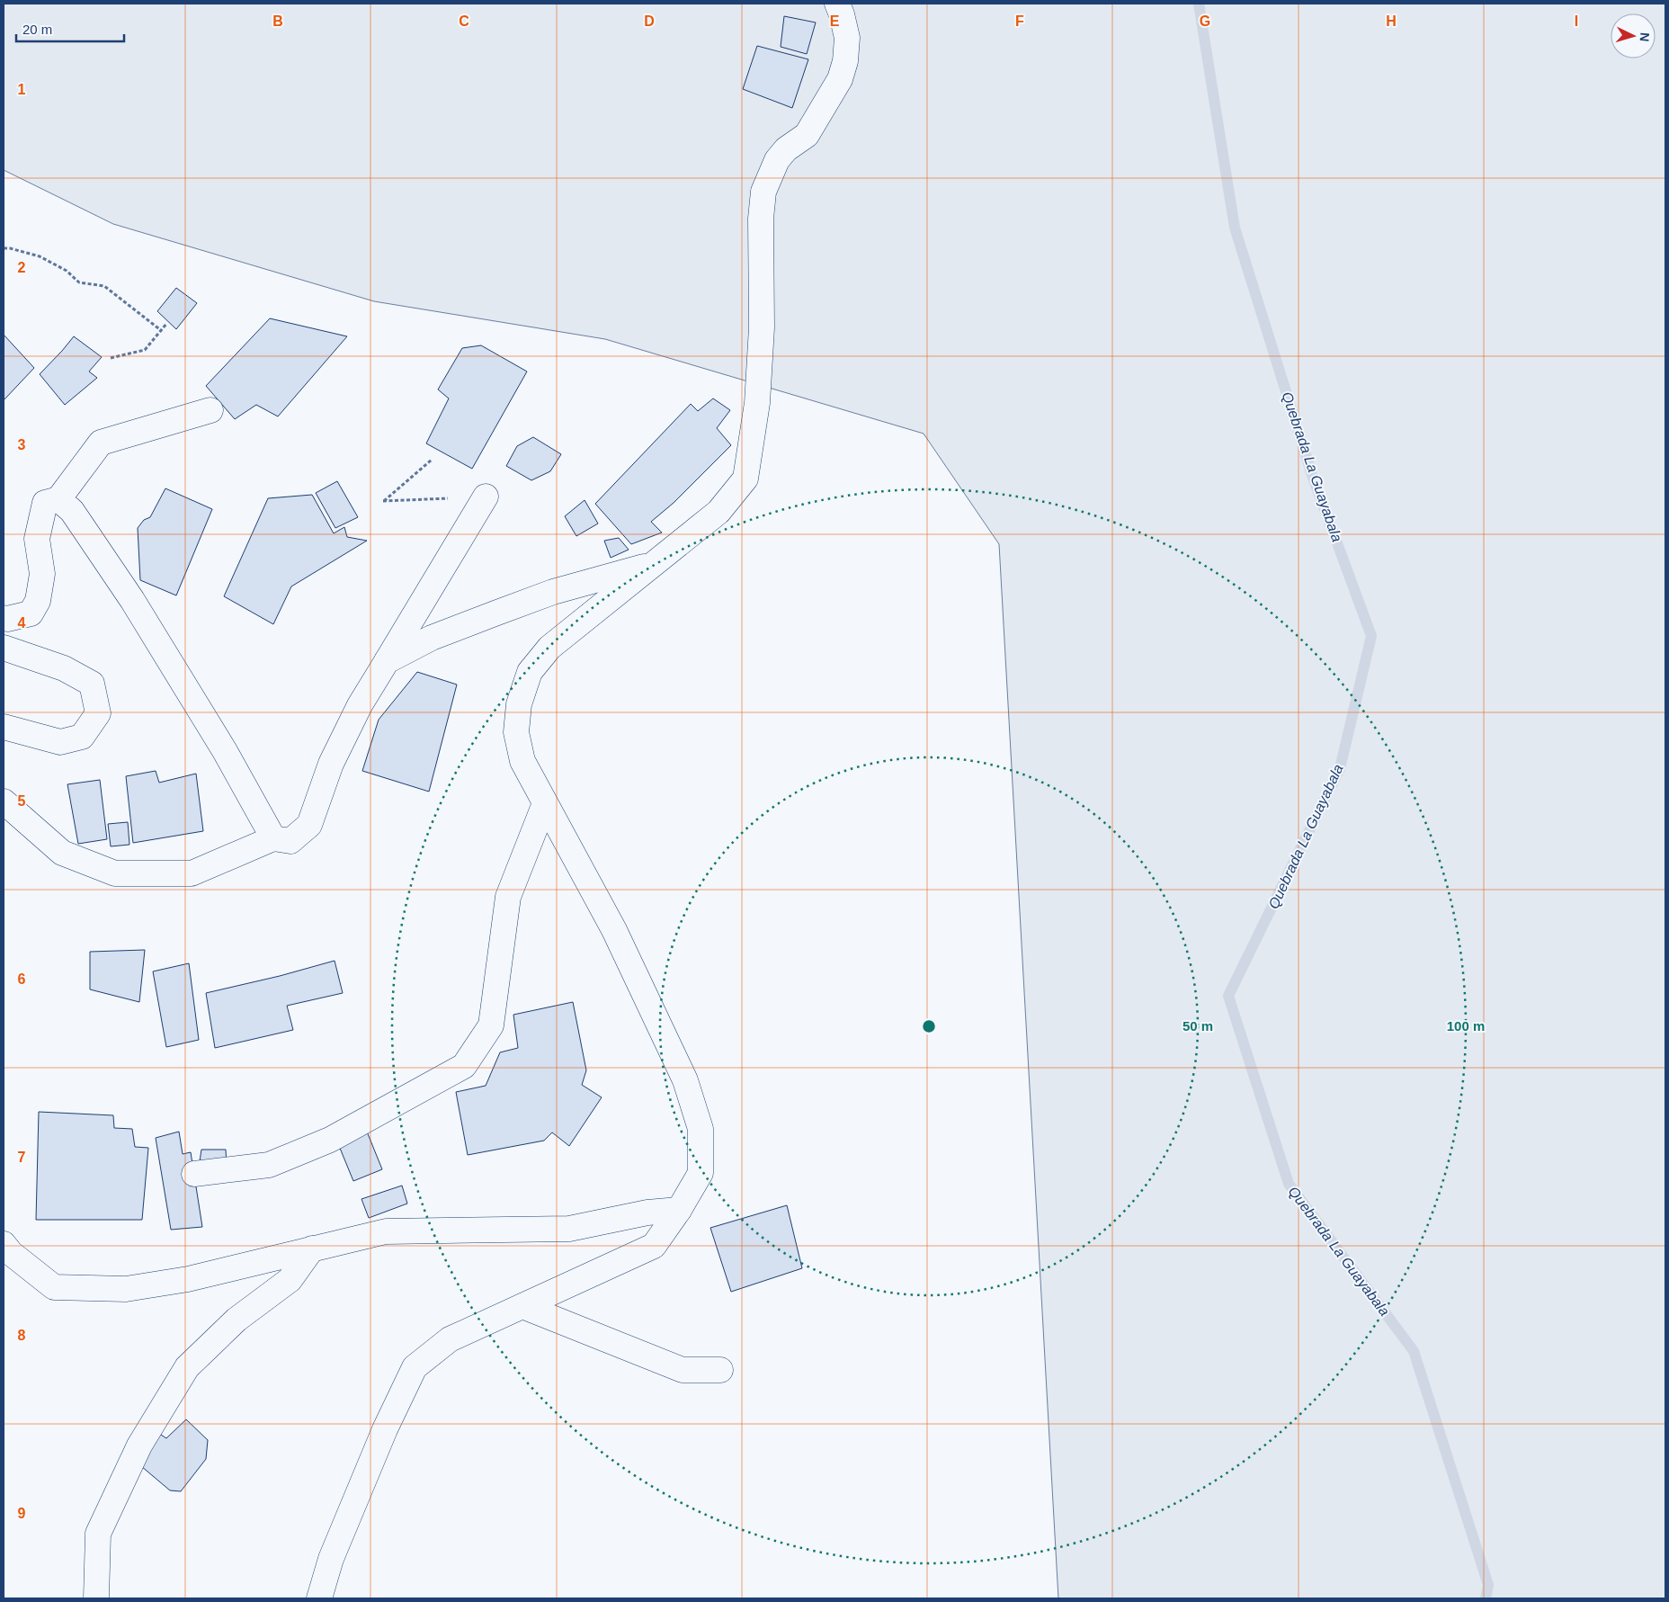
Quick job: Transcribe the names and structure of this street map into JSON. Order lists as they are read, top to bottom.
{
  "water": ["Quebrada La Guayabala"],
  "scale_bar": "20 m",
  "north": "right",
  "grid": {
    "columns": [
      "B",
      "C",
      "D",
      "E",
      "F",
      "G",
      "H",
      "I"
    ],
    "rows": [
      "1",
      "2",
      "3",
      "4",
      "5",
      "6",
      "7",
      "8",
      "9"
    ]
  },
  "rings": ["50 m", "100 m"]
}
